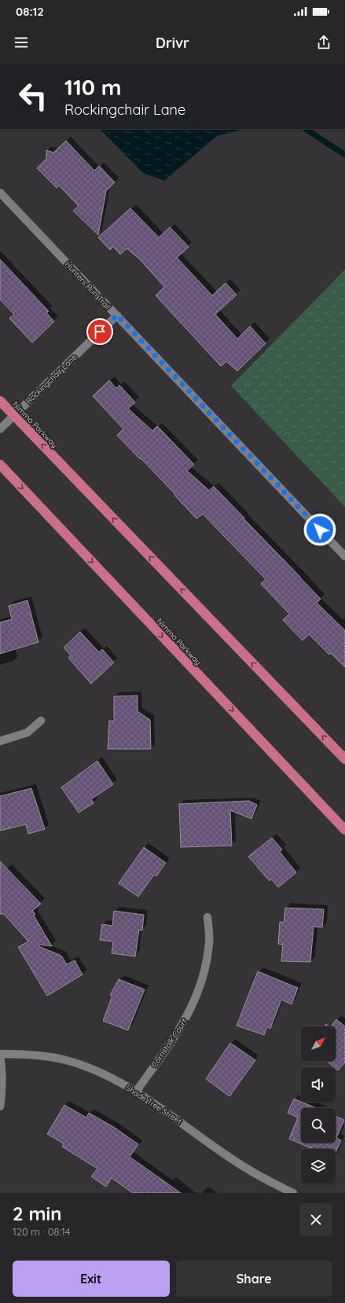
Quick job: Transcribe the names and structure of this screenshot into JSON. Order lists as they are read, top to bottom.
{
  "streets": {
    "highway": ["Nimmo Parkway"],
    "street": [
      "Hunters Run Trail",
      "Rockingchair Lane",
      "Cornstalk Court",
      "Shade Tree Street"
    ]
  },
  "crossings": [
    ["Hunters Run Trail", "Rockingchair Lane"],
    ["Rockingchair Lane", "Nimmo Parkway"],
    ["Cornstalk Court", "Shade Tree Street"]
  ],
  "north": "top right",
  "page": {
    "status": "08:12",
    "header": "Drivr",
    "turn": ["110 m", "Rockingchair Lane"],
    "heading": ["2 min", "120 m · 08:14"],
    "buttons": ["Exit", "Share"]
  }
}
